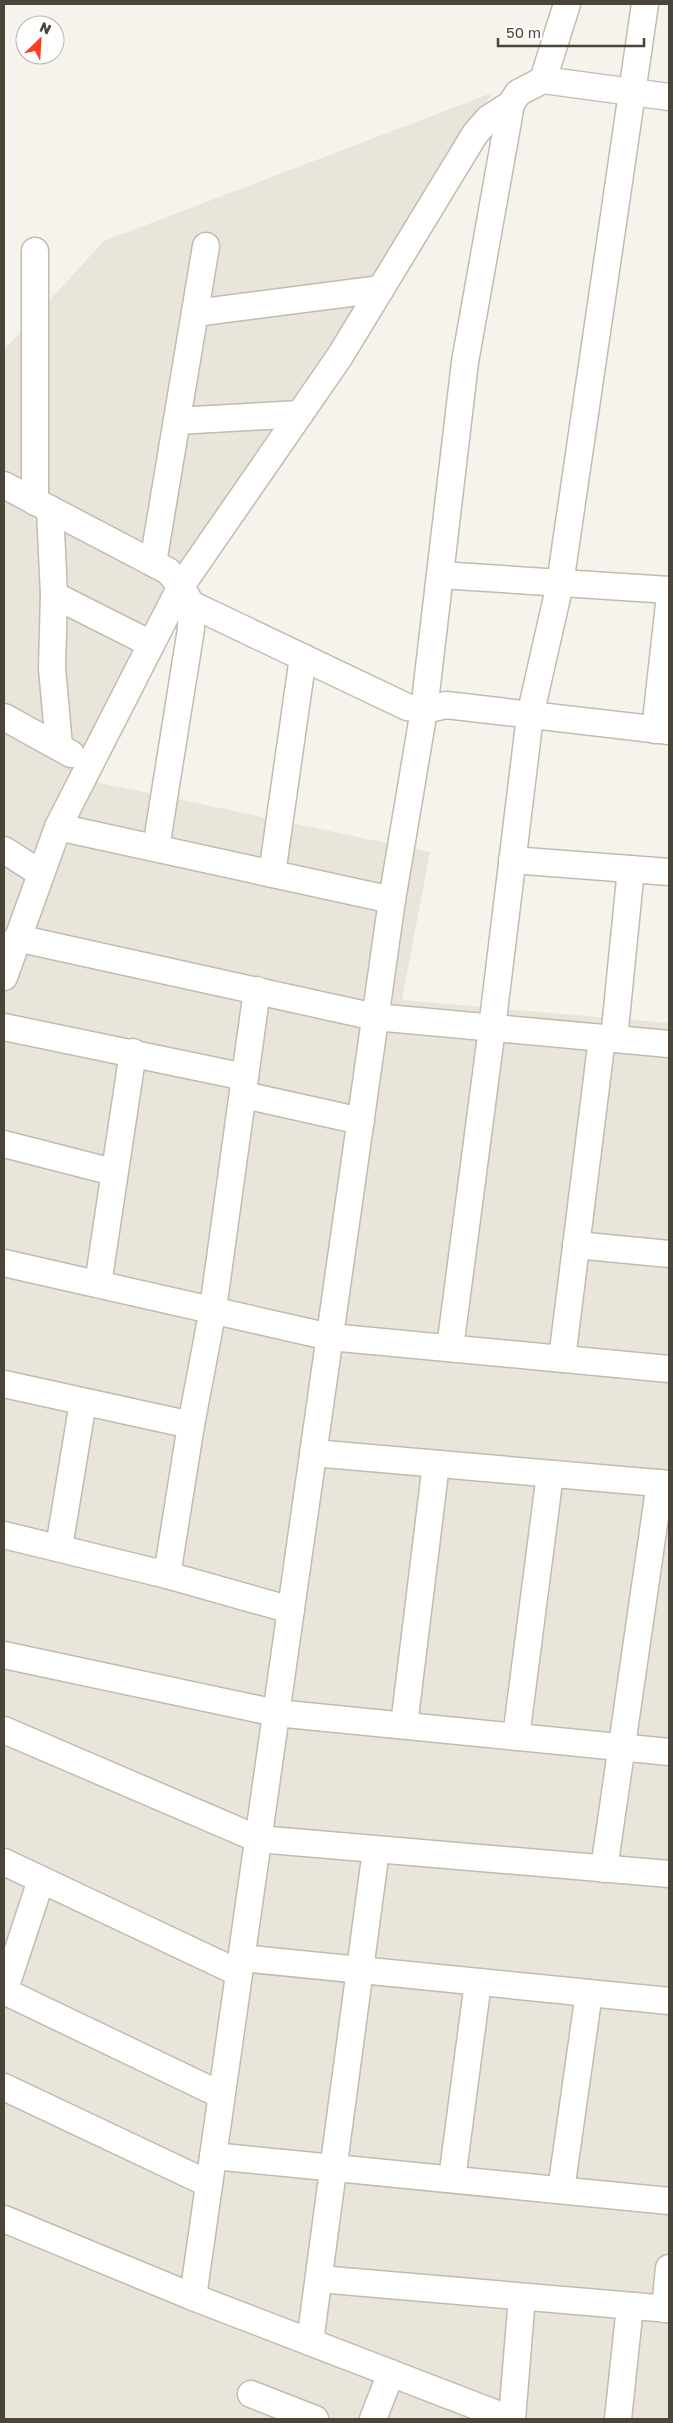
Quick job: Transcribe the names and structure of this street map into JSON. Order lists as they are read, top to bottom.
{
  "scale_bar": "50 m",
  "north": "top right"
}
